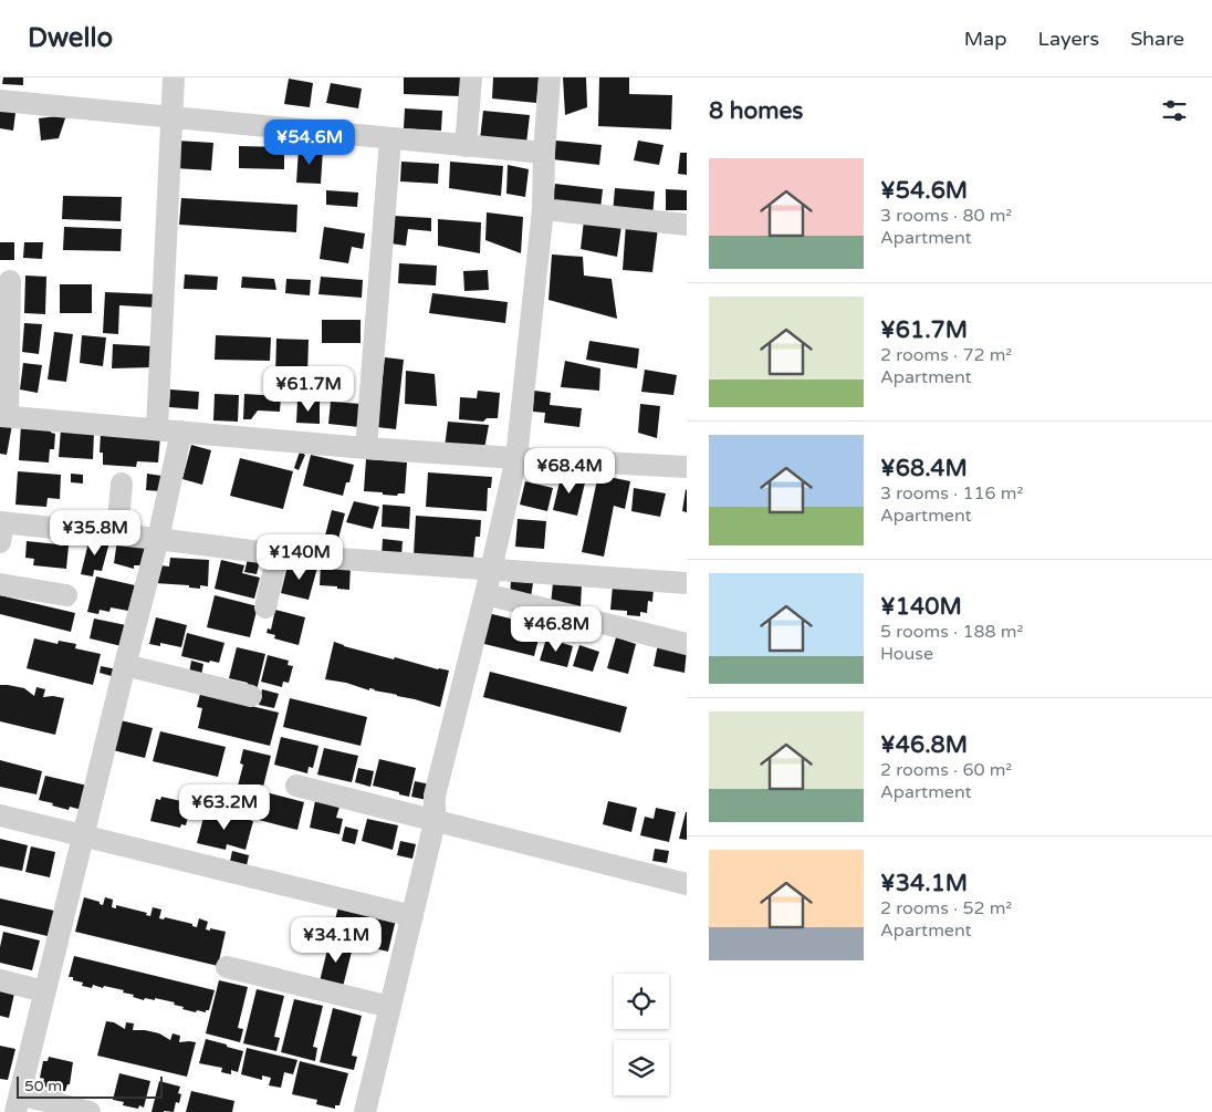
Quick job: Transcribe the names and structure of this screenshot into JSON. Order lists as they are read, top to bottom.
{
  "scale_bar": "50 m",
  "page": {
    "header": "Dwello",
    "nav": ["Map", "Layers", "Share"],
    "heading": "8 homes",
    "price": [
      "¥54.6M",
      "¥61.7M",
      "¥68.4M",
      "¥35.8M",
      "¥140M",
      "¥46.8M",
      "¥63.2M",
      "¥34.1M"
    ],
    "list": [
      {
        "name": "¥54.6M",
        "note": "3 rooms · 80 m² · Apartment"
      },
      {
        "name": "¥61.7M",
        "note": "2 rooms · 72 m² · Apartment"
      },
      {
        "name": "¥68.4M",
        "note": "3 rooms · 116 m² · Apartment"
      },
      {
        "name": "¥140M",
        "note": "5 rooms · 188 m² · House"
      },
      {
        "name": "¥46.8M",
        "note": "2 rooms · 60 m² · Apartment"
      },
      {
        "name": "¥34.1M",
        "note": "2 rooms · 52 m² · Apartment"
      }
    ],
    "scale": "50 m"
  }
}
